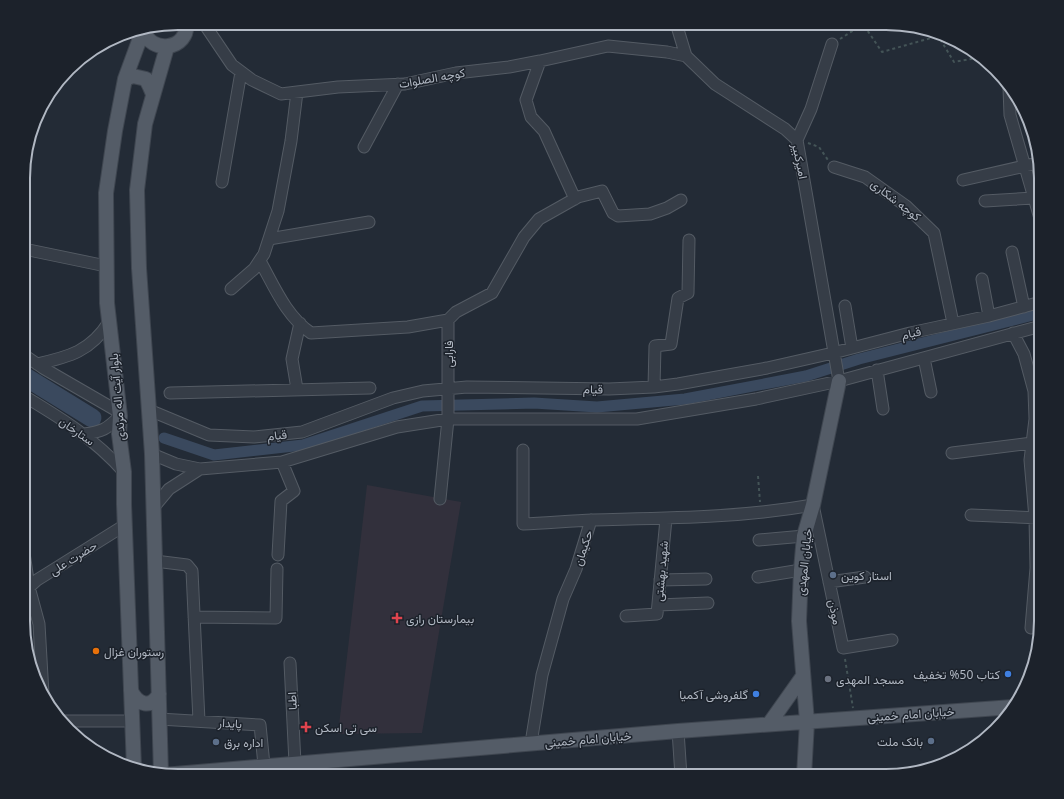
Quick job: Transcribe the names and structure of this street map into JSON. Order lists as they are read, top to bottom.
{
  "streets": {
    "main road": ["بلوار آیت اله مرندی", "خیابان المهدی", "خیابان امام خمینی"],
    "street": [
      "کوچه الصلوات",
      "امیرکبیر",
      "کوچه شکاری",
      "قیام",
      "فارابی",
      "ستارخان",
      "حکیمان",
      "حضرت علی",
      "شهید بهشتی",
      "موذن",
      "اطبا",
      "پایدار"
    ]
  },
  "crossings": [
    ["کوچه الصلوات", "امیرکبیر"],
    ["امیرکبیر", "قیام"],
    ["امیرکبیر", "خیابان المهدی"],
    ["کوچه شکاری", "قیام"],
    ["قیام", "فارابی"],
    ["بلوار آیت اله مرندی", "ستارخان"],
    ["بلوار آیت اله مرندی", "حضرت علی"],
    ["حکیمان", "خیابان المهدی"],
    ["حکیمان", "شهید بهشتی"],
    ["حکیمان", "موذن"],
    ["حکیمان", "خیابان امام خمینی"],
    ["خیابان المهدی", "موذن"],
    ["خیابان المهدی", "خیابان امام خمینی"],
    ["اطبا", "خیابان امام خمینی"],
    ["خیابان امام خمینی", "پایدار"]
  ],
  "places": {
    "other": [
      "استار کوین",
      "رستوران غزال",
      "کتاب 50% تخفیف",
      "مسجد المهدی",
      "گلفروشی آکمیا",
      "بانک ملت",
      "اداره برق"
    ],
    "health": ["بیمارستان رازی", "سی تی اسکن"]
  }
}
